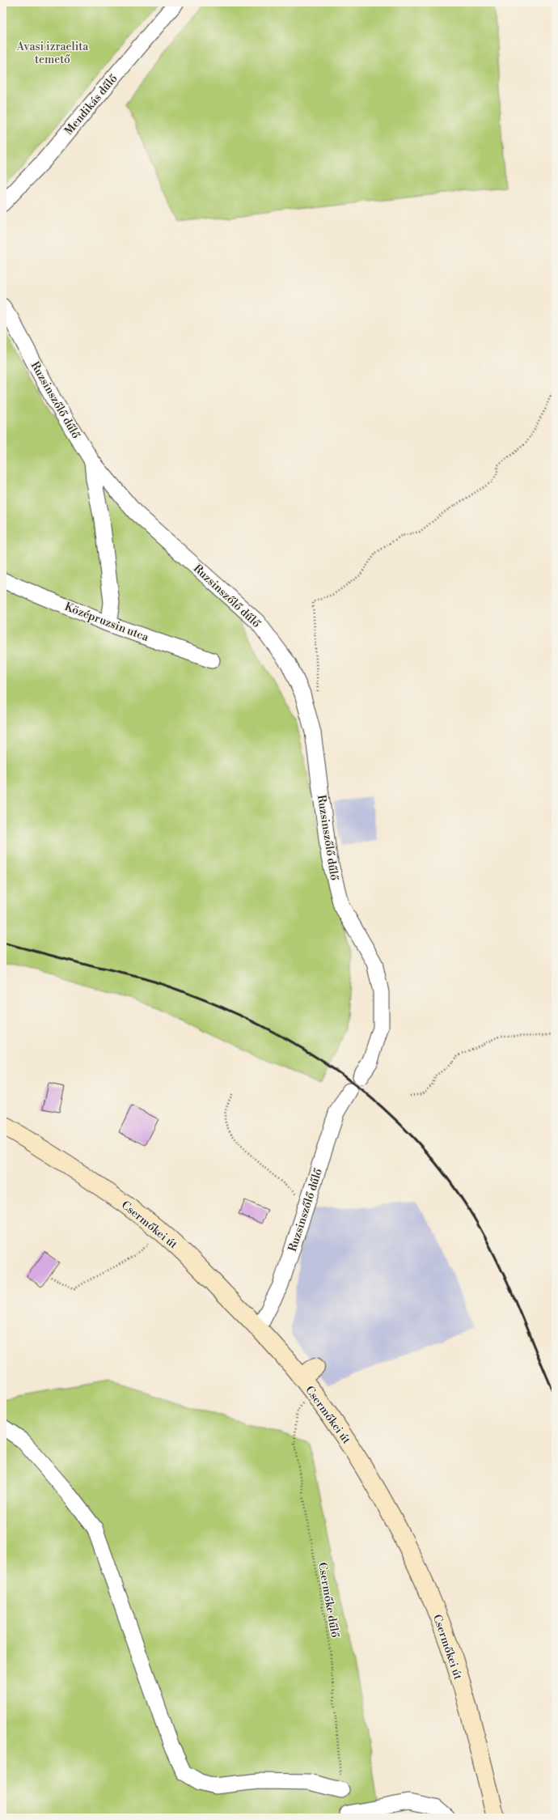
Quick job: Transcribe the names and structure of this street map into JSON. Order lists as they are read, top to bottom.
{
  "streets": {
    "main road": ["Csermőkei út"],
    "street": ["Mendikás dűlő", "Ruzsinszőlő dűlő", "Középruzsin utca"],
    "path": ["Csermőke dűlő"]
  },
  "crossings": [
    ["Ruzsinszőlő dűlő", "Csermőkei út"],
    ["Csermőkei út", "Csermőke dűlő"]
  ],
  "parks": ["Avasi izraelita temető"]
}
